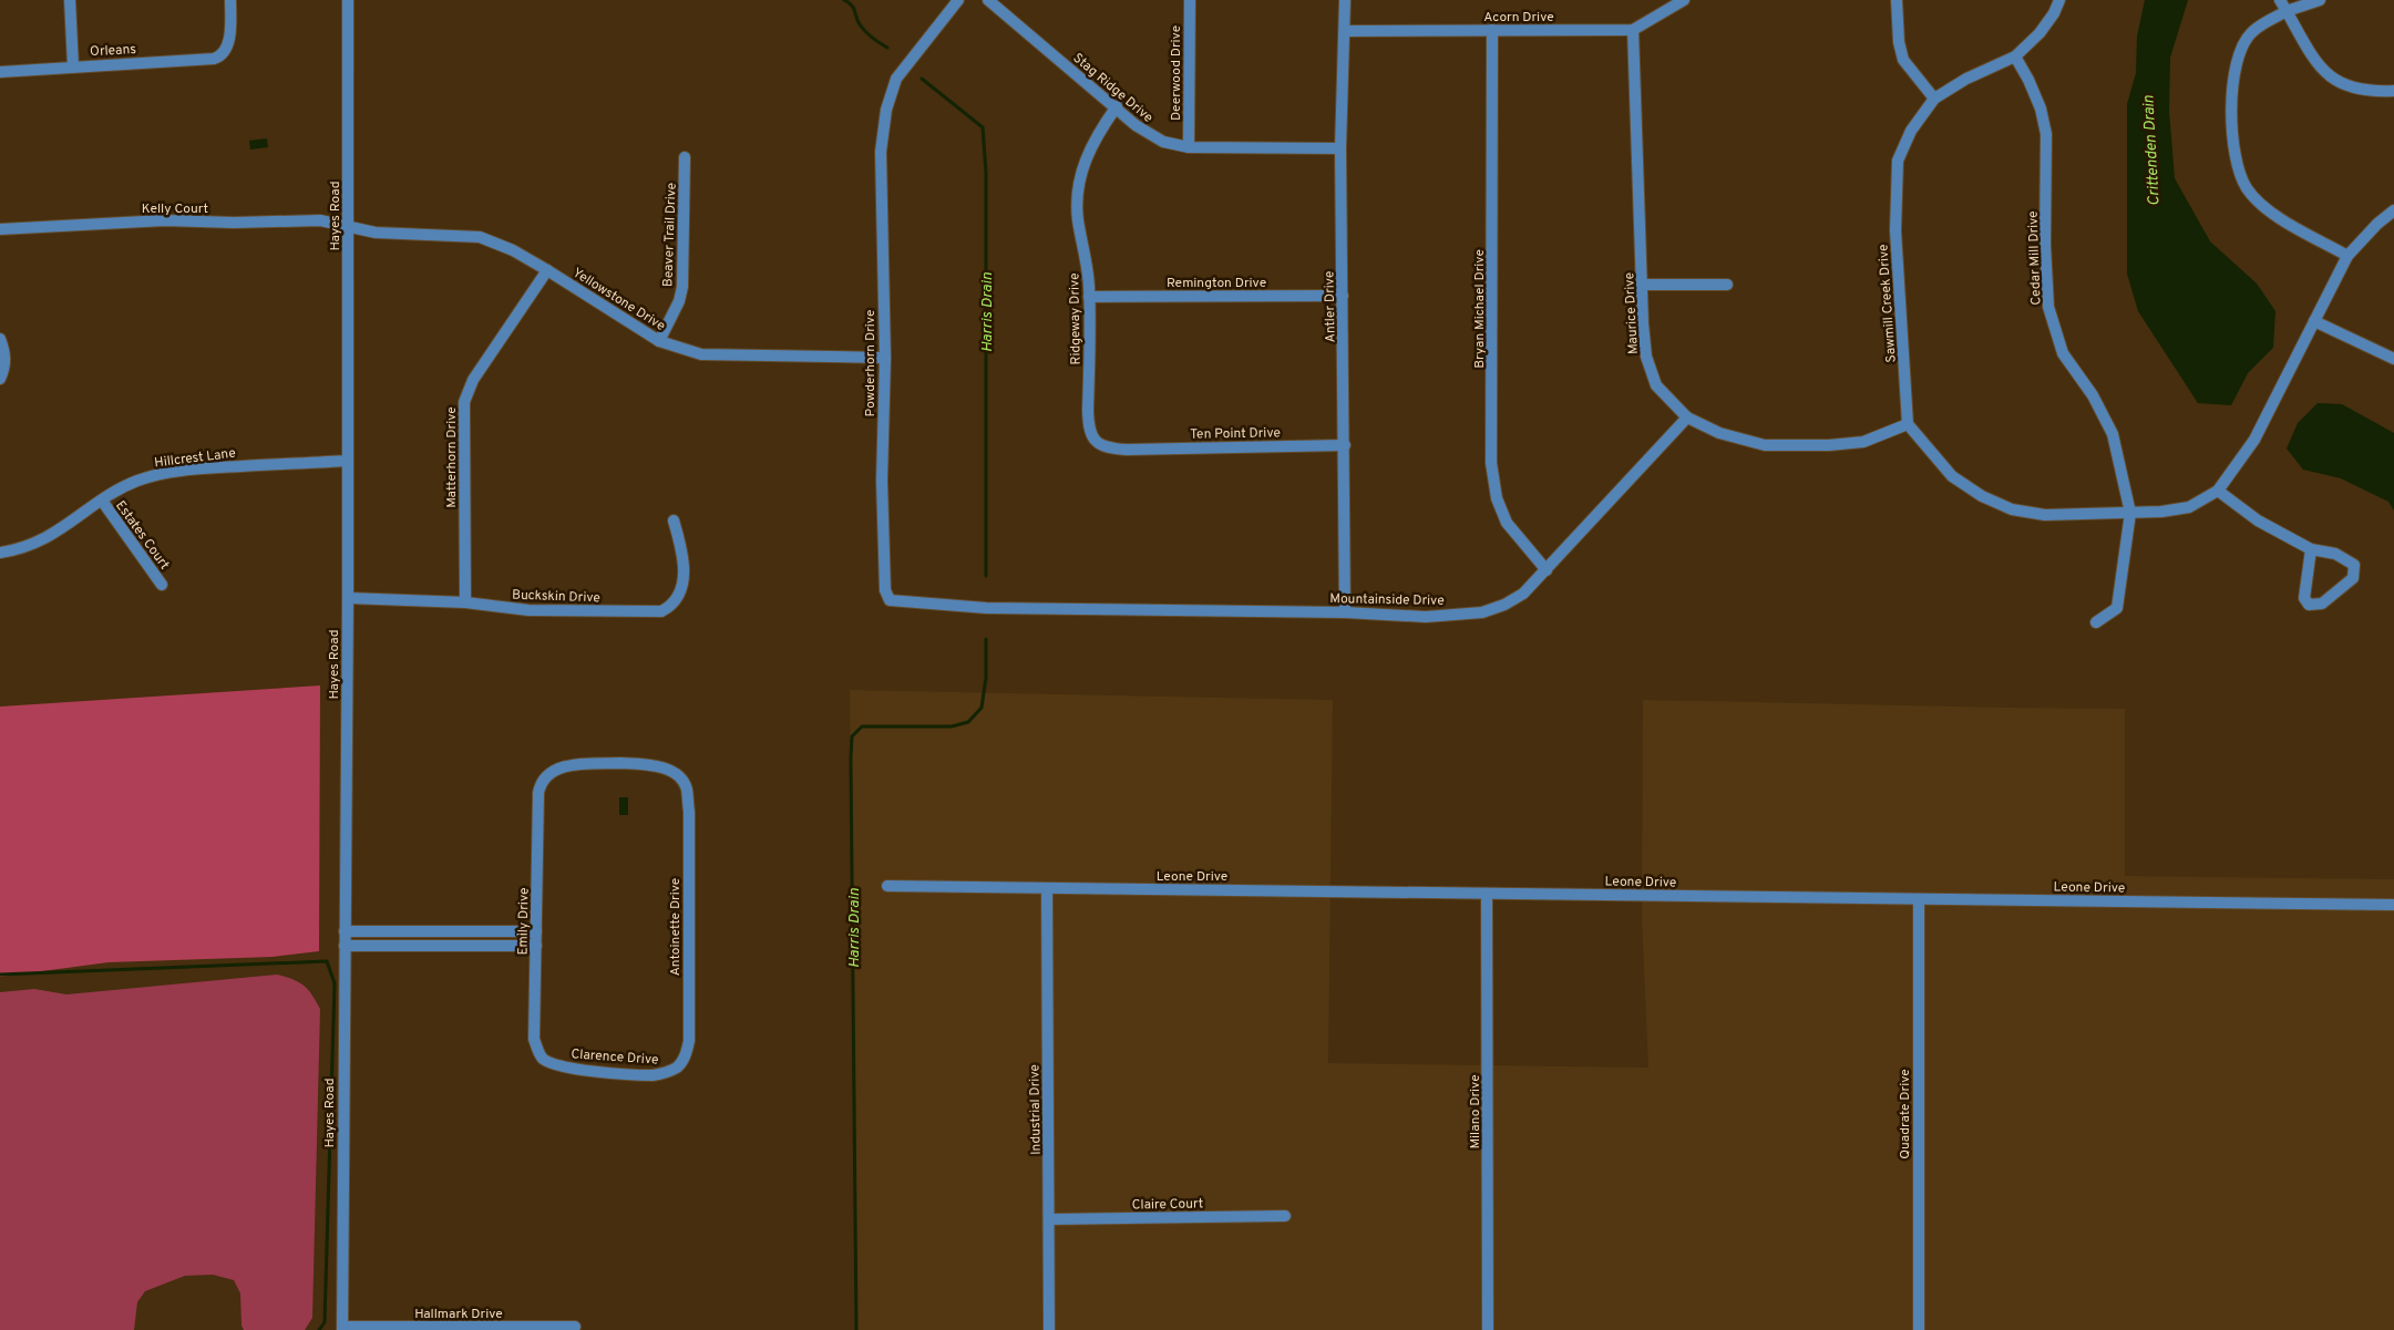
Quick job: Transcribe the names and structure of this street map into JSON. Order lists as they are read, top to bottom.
{
  "streets": {
    "street": [
      "Acorn Drive",
      "Orleans",
      "Deerwood Drive",
      "Stag Ridge Drive",
      "Kelly Court",
      "Hayes Road",
      "Beaver Trail Drive",
      "Cedar Mill Drive",
      "Remington Drive",
      "Yellowstone Drive",
      "Sawmill Creek Drive",
      "Antler Drive",
      "Bryan Michael Drive",
      "Maurice Drive",
      "Ridgeway Drive",
      "Powderhorn Drive",
      "Ten Point Drive",
      "Hillcrest Lane",
      "Matterhorn Drive",
      "Estates Court",
      "Buckskin Drive",
      "Mountainside Drive",
      "Leone Drive",
      "Emily Drive",
      "Antoinette Drive",
      "Clarence Drive",
      "Industrial Drive",
      "Milano Drive",
      "Quadrate Drive",
      "Claire Court",
      "Hallmark Drive"
    ]
  },
  "crossings": [
    ["Acorn Drive", "Antler Drive"],
    ["Acorn Drive", "Bryan Michael Drive"],
    ["Acorn Drive", "Maurice Drive"],
    ["Deerwood Drive", "Stag Ridge Drive"],
    ["Stag Ridge Drive", "Antler Drive"],
    ["Stag Ridge Drive", "Ridgeway Drive"],
    ["Kelly Court", "Hayes Road"],
    ["Kelly Court", "Yellowstone Drive"],
    ["Hayes Road", "Yellowstone Drive"],
    ["Hayes Road", "Hillcrest Lane"],
    ["Hayes Road", "Buckskin Drive"],
    ["Hayes Road", "Hallmark Drive"],
    ["Beaver Trail Drive", "Yellowstone Drive"],
    ["Cedar Mill Drive", "Sawmill Creek Drive"],
    ["Remington Drive", "Antler Drive"],
    ["Remington Drive", "Ridgeway Drive"],
    ["Yellowstone Drive", "Powderhorn Drive"],
    ["Yellowstone Drive", "Matterhorn Drive"],
    ["Sawmill Creek Drive", "Maurice Drive"],
    ["Antler Drive", "Ten Point Drive"],
    ["Antler Drive", "Mountainside Drive"],
    ["Bryan Michael Drive", "Mountainside Drive"],
    ["Maurice Drive", "Mountainside Drive"],
    ["Ridgeway Drive", "Ten Point Drive"],
    ["Powderhorn Drive", "Mountainside Drive"],
    ["Hillcrest Lane", "Estates Court"],
    ["Matterhorn Drive", "Buckskin Drive"],
    ["Leone Drive", "Industrial Drive"],
    ["Leone Drive", "Milano Drive"],
    ["Leone Drive", "Quadrate Drive"],
    ["Emily Drive", "Antoinette Drive"],
    ["Emily Drive", "Clarence Drive"],
    ["Antoinette Drive", "Clarence Drive"],
    ["Industrial Drive", "Claire Court"]
  ],
  "water": ["Crittenden Drain", "Harris Drain"]
}
